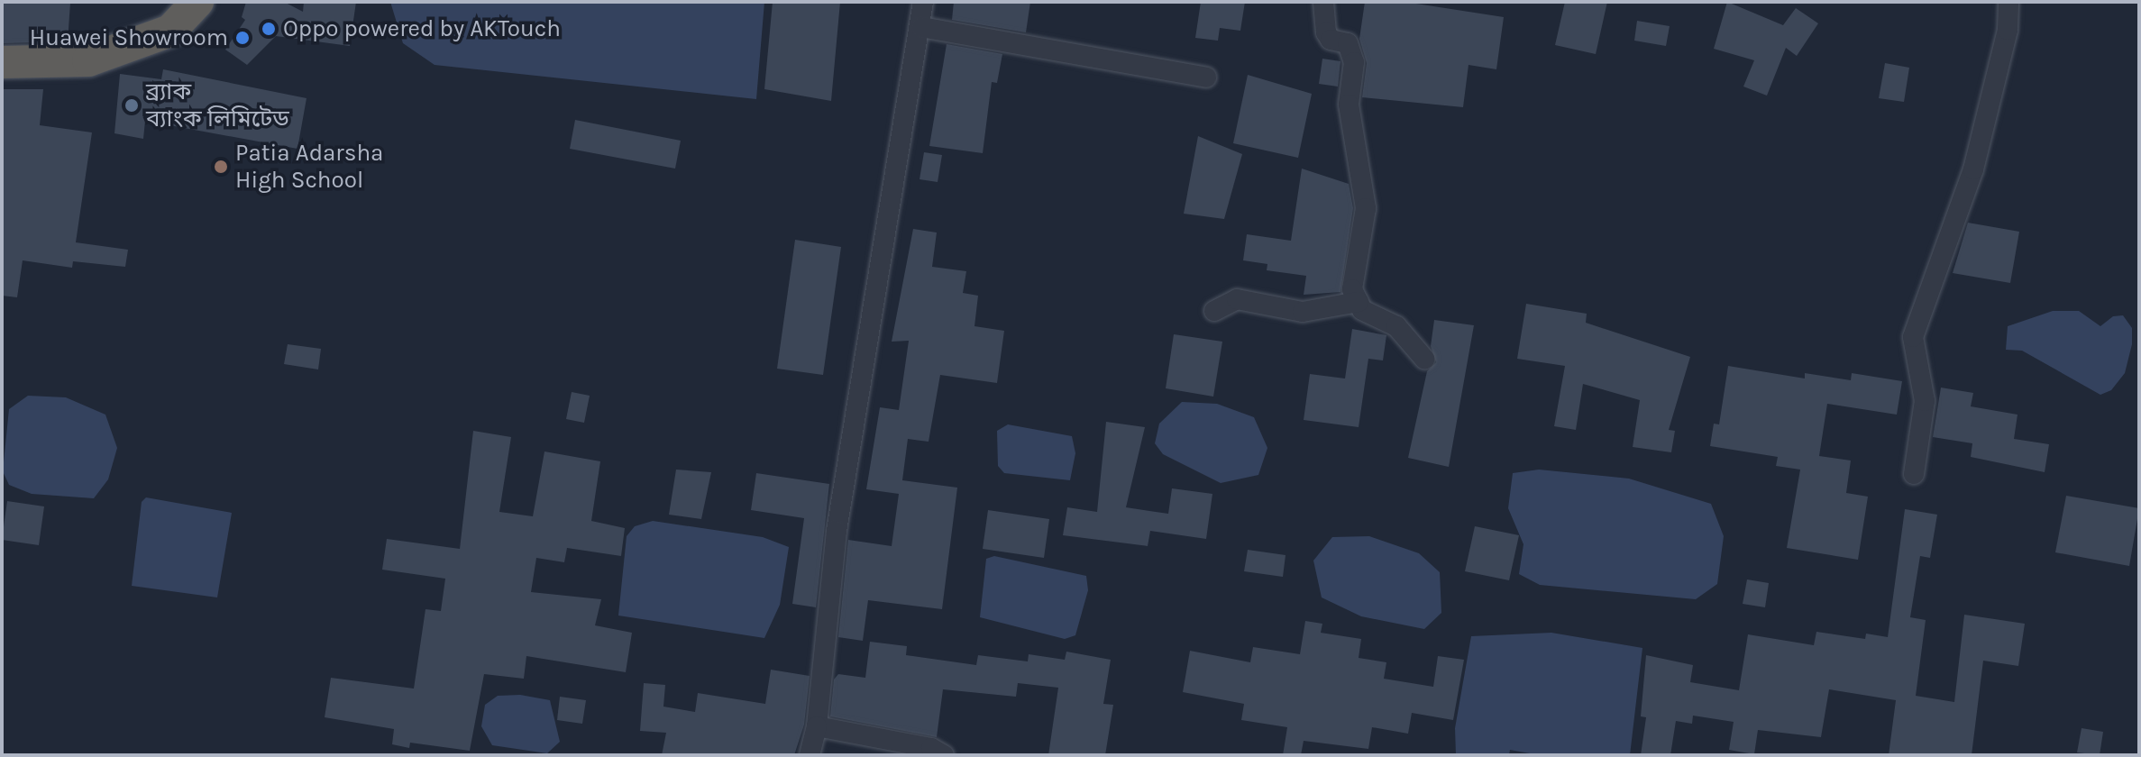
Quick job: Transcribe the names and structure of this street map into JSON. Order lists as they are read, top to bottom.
{
  "places": [
    "Oppo powered by AKTouch",
    "Huawei Showroom",
    "ব্র্যাক ব্যাংক লিমিটেড",
    "Patia Adarsha High School"
  ]
}
